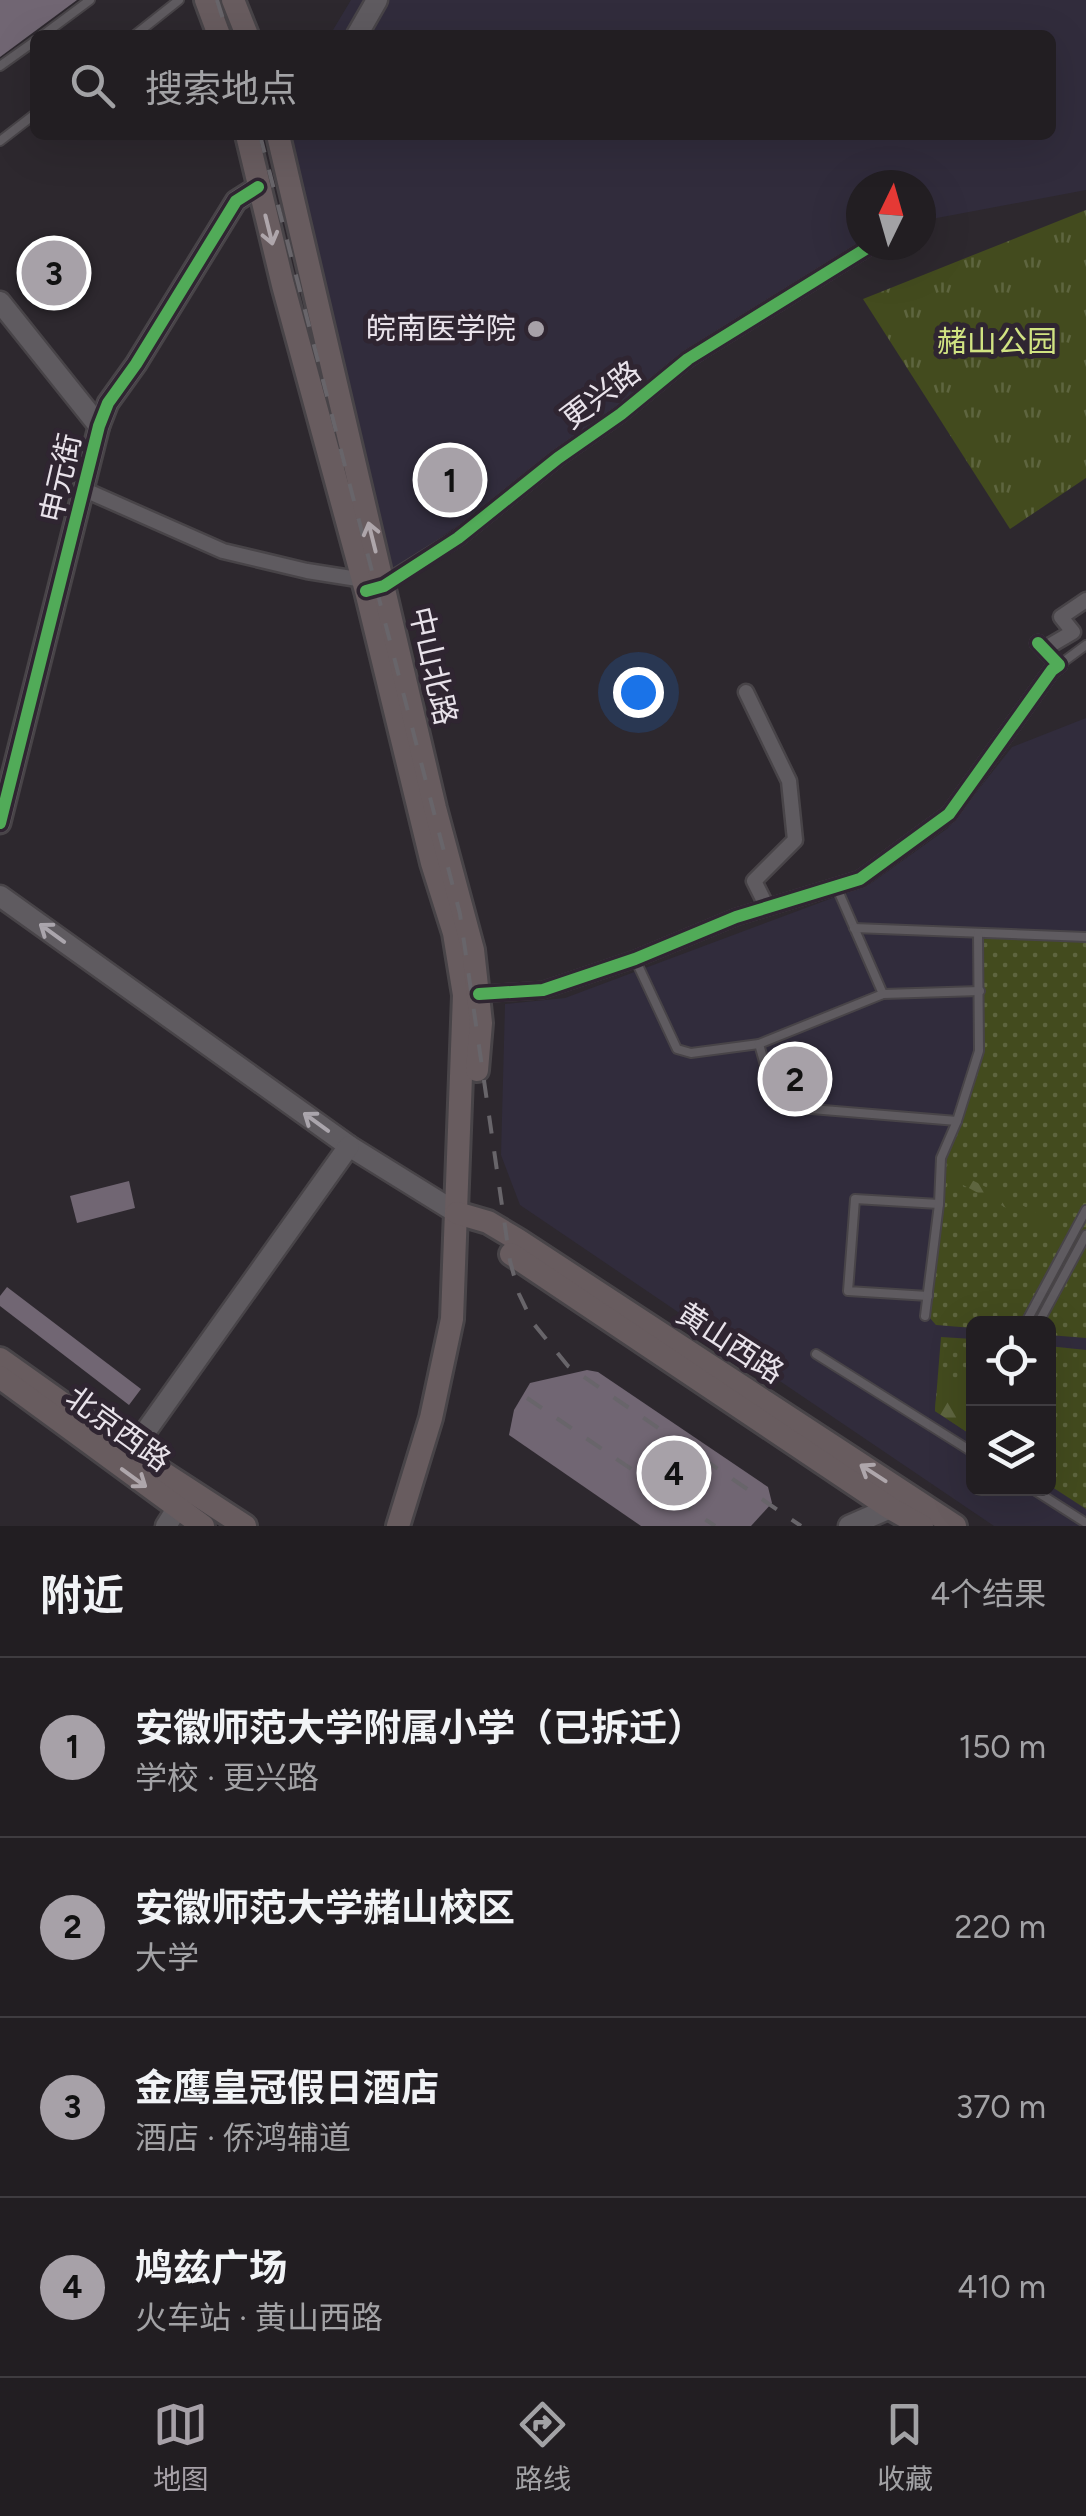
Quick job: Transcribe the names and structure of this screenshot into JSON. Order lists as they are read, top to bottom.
{
  "streets": {
    "main road": ["中山北路", "黄山西路", "北京西路"],
    "street": ["更兴路", "申元街"]
  },
  "crossings": [
    ["更兴路", "中山北路"],
    ["中山北路", "黄山西路"]
  ],
  "one_way": ["黄山西路"],
  "parks": ["赭山公园"],
  "places": ["皖南医学院"],
  "north": "top",
  "page": {
    "search": "搜索地点",
    "pins": [
      "3",
      "1",
      "2",
      "4"
    ],
    "heading": ["附近", "4个结果"],
    "list": [
      {
        "mark": "1",
        "name": "安徽师范大学附属小学（已拆迁）",
        "note": "学校 · 更兴路",
        "value": "150 m"
      },
      {
        "mark": "2",
        "name": "安徽师范大学赭山校区",
        "note": "大学",
        "value": "220 m"
      },
      {
        "mark": "3",
        "name": "金鹰皇冠假日酒店",
        "note": "酒店 · 侨鸿辅道",
        "value": "370 m"
      },
      {
        "mark": "4",
        "name": "鸠兹广场",
        "note": "火车站 · 黄山西路",
        "value": "410 m"
      }
    ],
    "nav": ["地图", "路线", "收藏"]
  }
}
